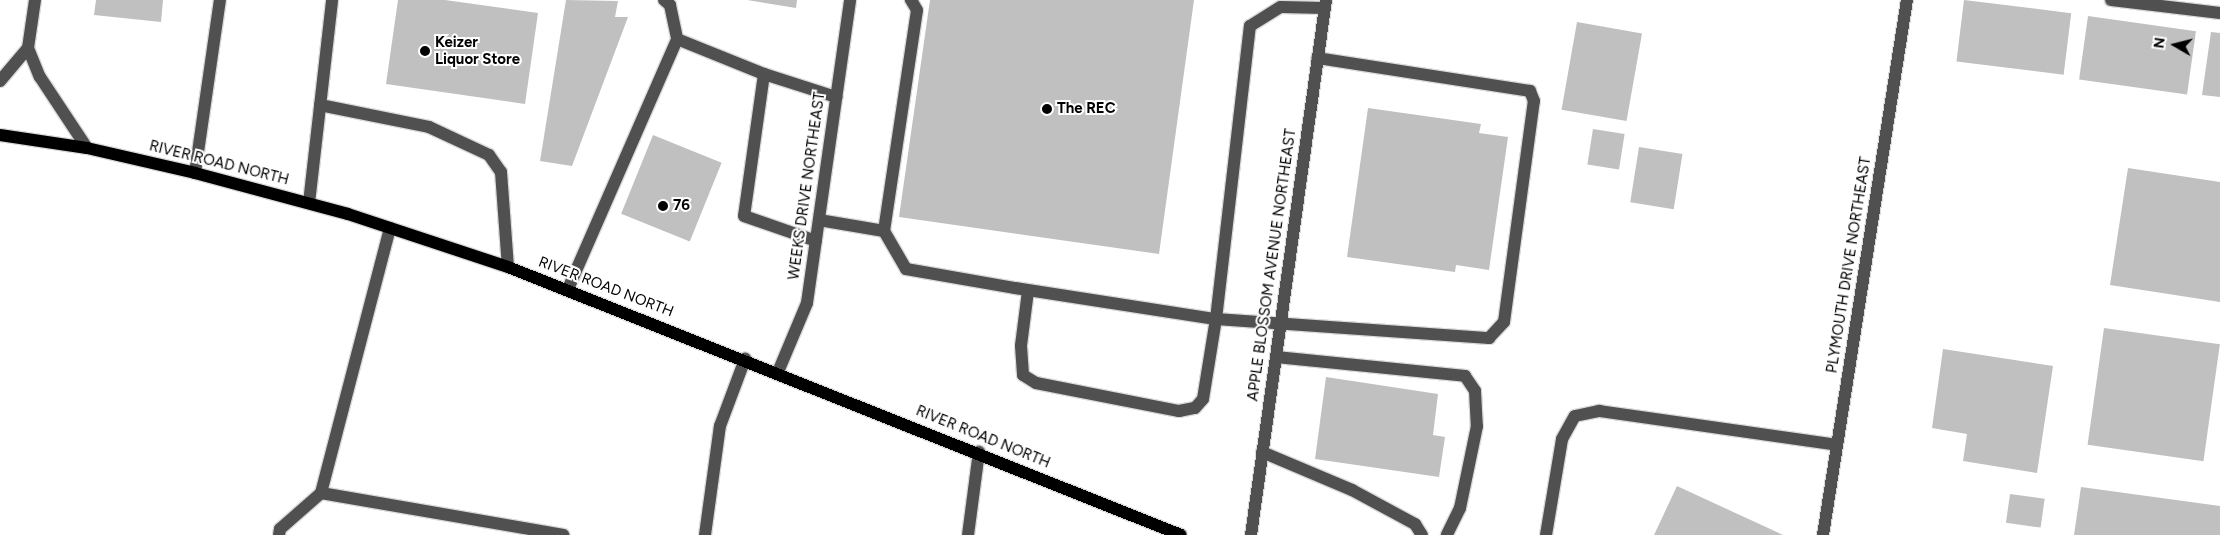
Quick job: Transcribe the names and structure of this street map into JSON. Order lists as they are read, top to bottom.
{
  "streets": {
    "main road": ["RIVER ROAD NORTH"],
    "street": ["WEEKS DRIVE NORTHEAST", "APPLE BLOSSOM AVENUE NORTHEAST", "PLYMOUTH DRIVE NORTHEAST"]
  },
  "crossings": [
    ["RIVER ROAD NORTH", "WEEKS DRIVE NORTHEAST"]
  ],
  "places": ["Keizer Liquor Store", "The REC", "76"],
  "north": "left"
}
